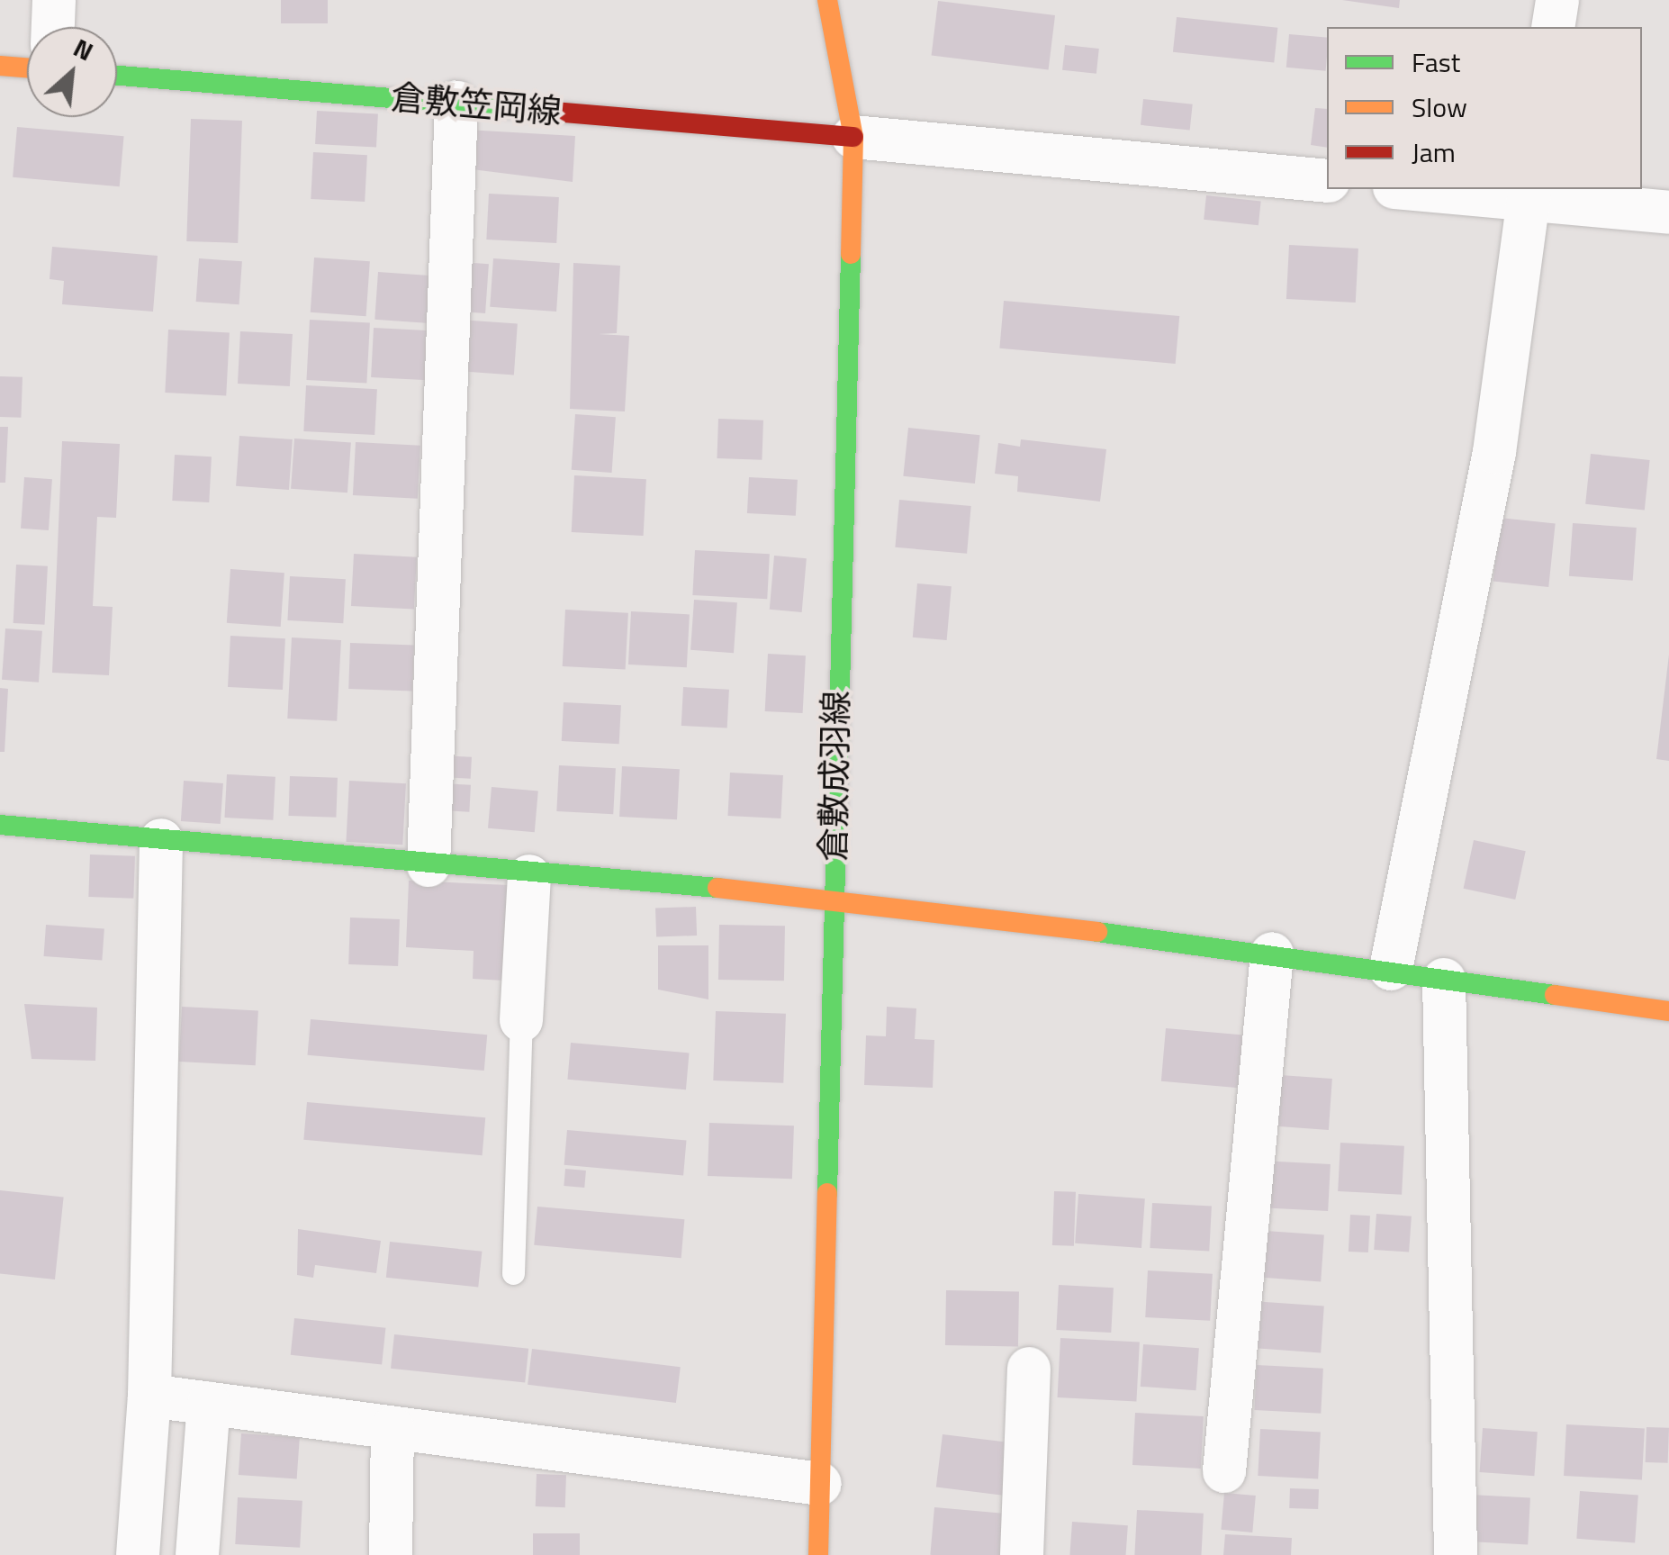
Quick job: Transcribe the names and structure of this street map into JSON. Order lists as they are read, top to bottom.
{
  "streets": {
    "main road": ["倉敷笠岡線", "倉敷成羽線"]
  },
  "crossings": [
    ["倉敷笠岡線", "倉敷成羽線"]
  ],
  "legend": ["Fast", "Slow", "Jam"],
  "north": "top right"
}
